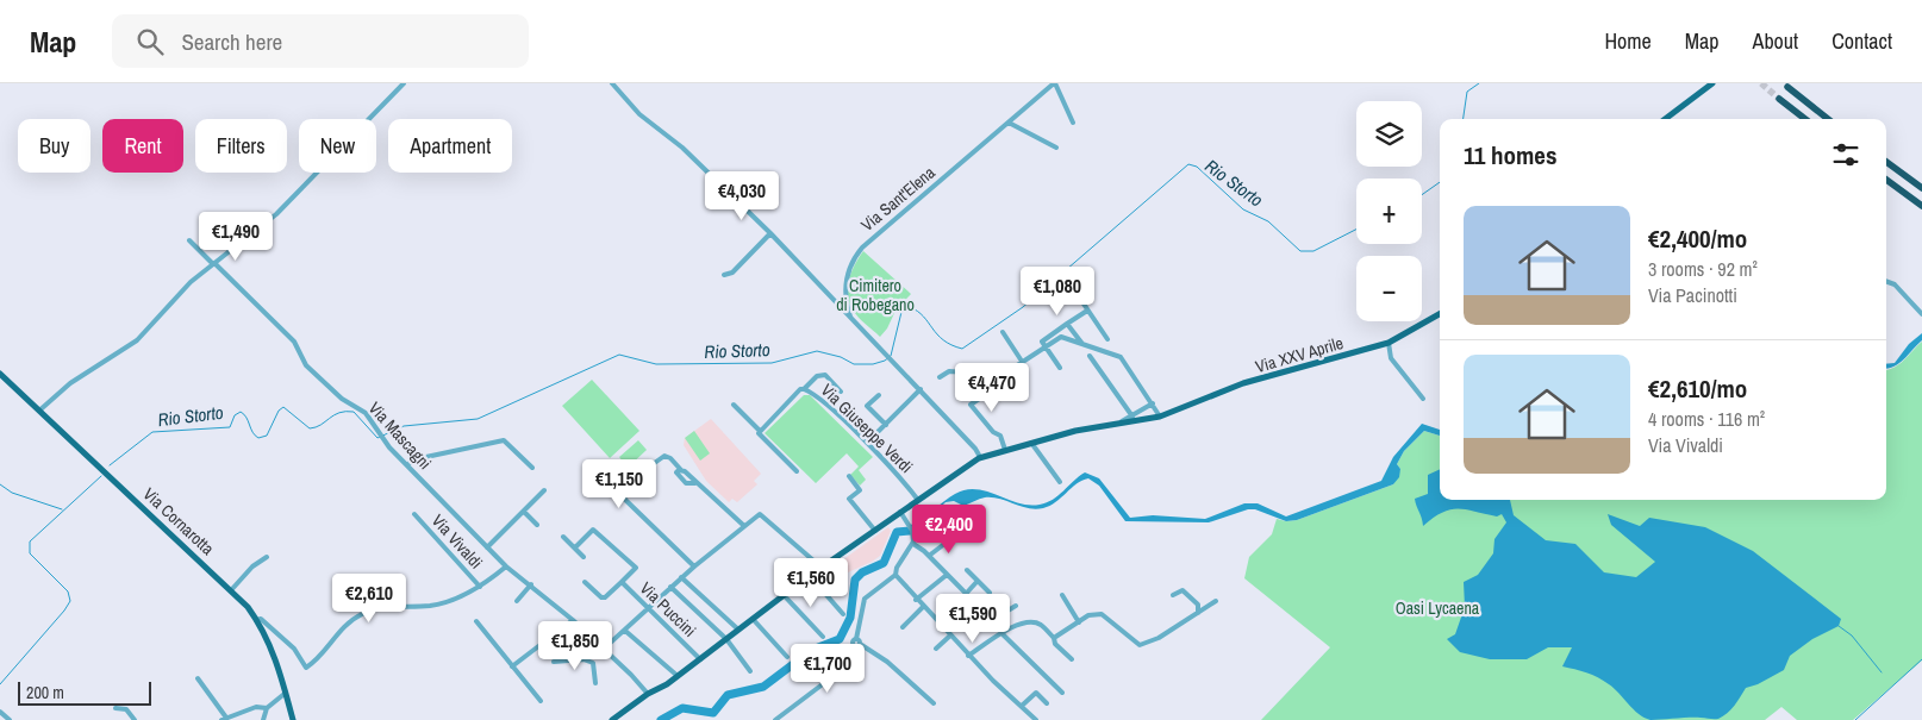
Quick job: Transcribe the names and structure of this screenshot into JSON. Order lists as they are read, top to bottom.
{
  "streets": {
    "main road": ["Via XXV Aprile", "Via Cornarotta"],
    "street": [
      "Via Sant'Elena",
      "Via Giuseppe Verdi",
      "Via Mascagni",
      "Via Vivaldi",
      "Via Puccini"
    ]
  },
  "crossings": [
    ["Via XXV Aprile", "Via Giuseppe Verdi"],
    ["Via XXV Aprile", "Via Mascagni"],
    ["Via XXV Aprile", "Via Puccini"],
    ["Via Mascagni", "Via Vivaldi"],
    ["Via Cornarotta", "Via Vivaldi"]
  ],
  "water": ["Rio Storto"],
  "parks": ["Cimitero di Robegano", "Oasi Lycaena"],
  "scale_bar": "200 m",
  "page": {
    "header": "Map",
    "search": "Search here",
    "nav": [
      "Home",
      "Map",
      "About",
      "Contact"
    ],
    "map_buttons": ["+", "−"],
    "chip": [
      "Buy",
      "Rent",
      "Filters",
      "New",
      "Apartment"
    ],
    "heading": "11 homes",
    "price": [
      "€4,030",
      "€1,490",
      "€1,080",
      "€4,470",
      "€1,150",
      "€2,400",
      "€1,560",
      "€2,610",
      "€1,590",
      "€1,850",
      "€1,700"
    ],
    "list": [
      {
        "name": "€2,400/mo",
        "note": "3 rooms · 92 m² · Via Pacinotti"
      },
      {
        "name": "€2,610/mo",
        "note": "4 rooms · 116 m² · Via Vivaldi"
      }
    ],
    "scale": "200 m"
  }
}
